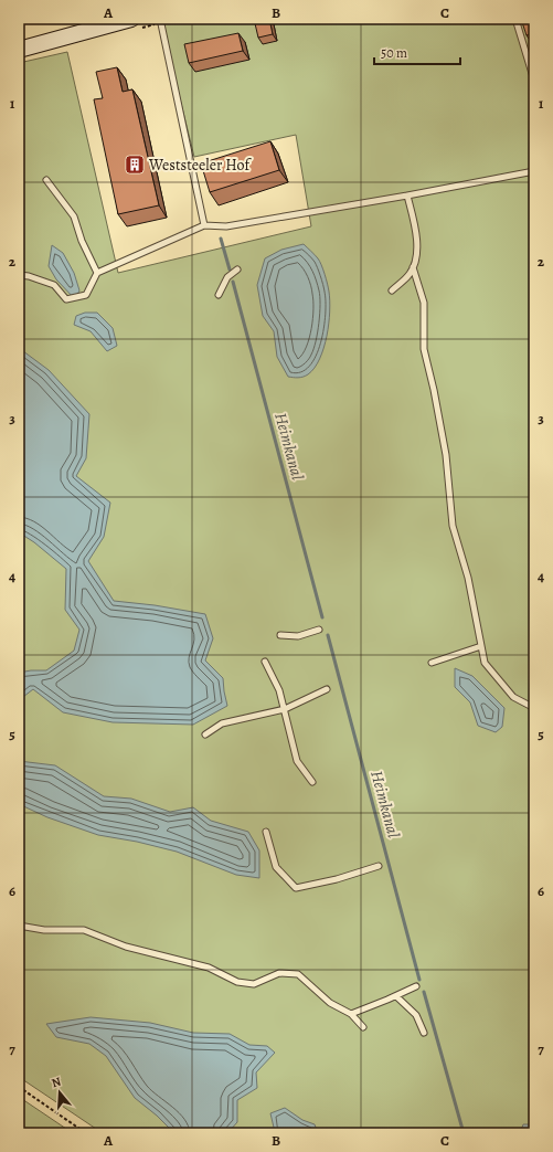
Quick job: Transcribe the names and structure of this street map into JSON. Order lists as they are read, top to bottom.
{
  "water": ["Heimkanal"],
  "places": {
    "building": ["Weststeeler Hof"]
  },
  "scale_bar": "50 m",
  "north": "top",
  "grid": {
    "columns": ["A", "B", "C"],
    "rows": [
      "1",
      "2",
      "3",
      "4",
      "5",
      "6",
      "7"
    ]
  }
}
